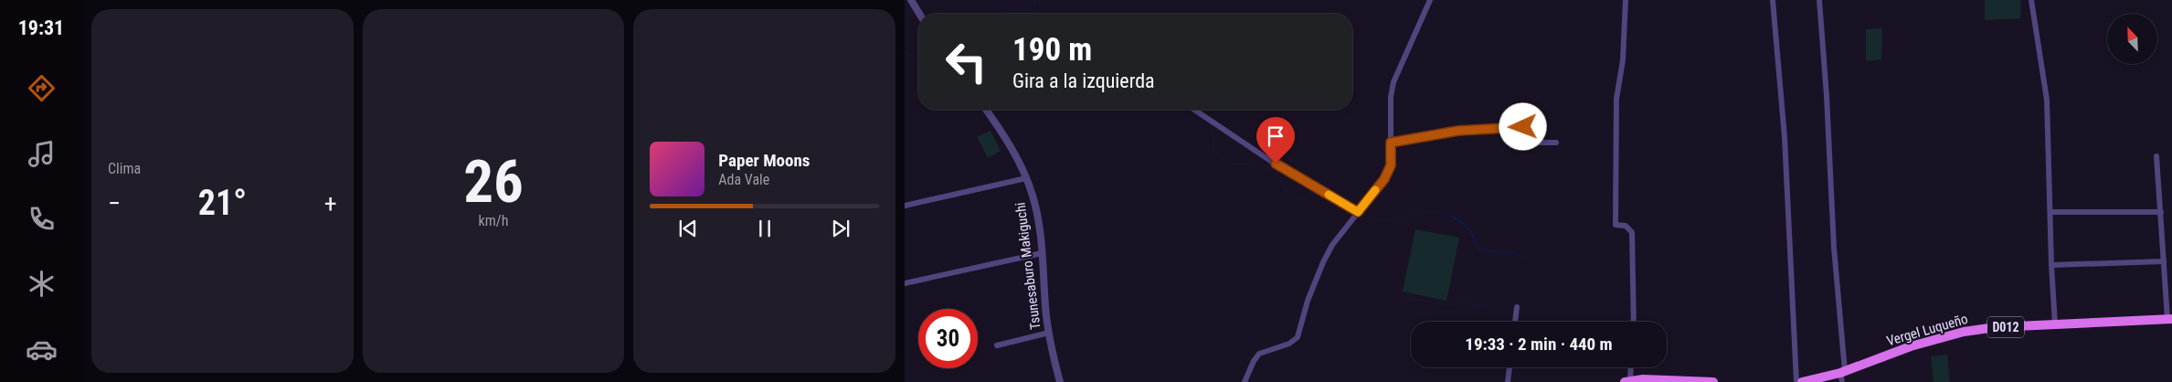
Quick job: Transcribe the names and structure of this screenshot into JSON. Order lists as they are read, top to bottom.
{
  "streets": {
    "main road": ["D012", "Vergel Luqueño"],
    "street": ["Tsunesaburo Makiguchi"]
  },
  "north": "top left",
  "page": {
    "tabs": "19:31",
    "tile": [
      "Clima",
      ["26", "km/h"]
    ],
    "turn": ["190 m", "Gira a la izquierda"],
    "song": ["Paper Moons", "Ada Vale"],
    "heat": ["−", "21°", "+"],
    "limit": "30",
    "trip": "19:33 · 2 min · 440 m"
  }
}
